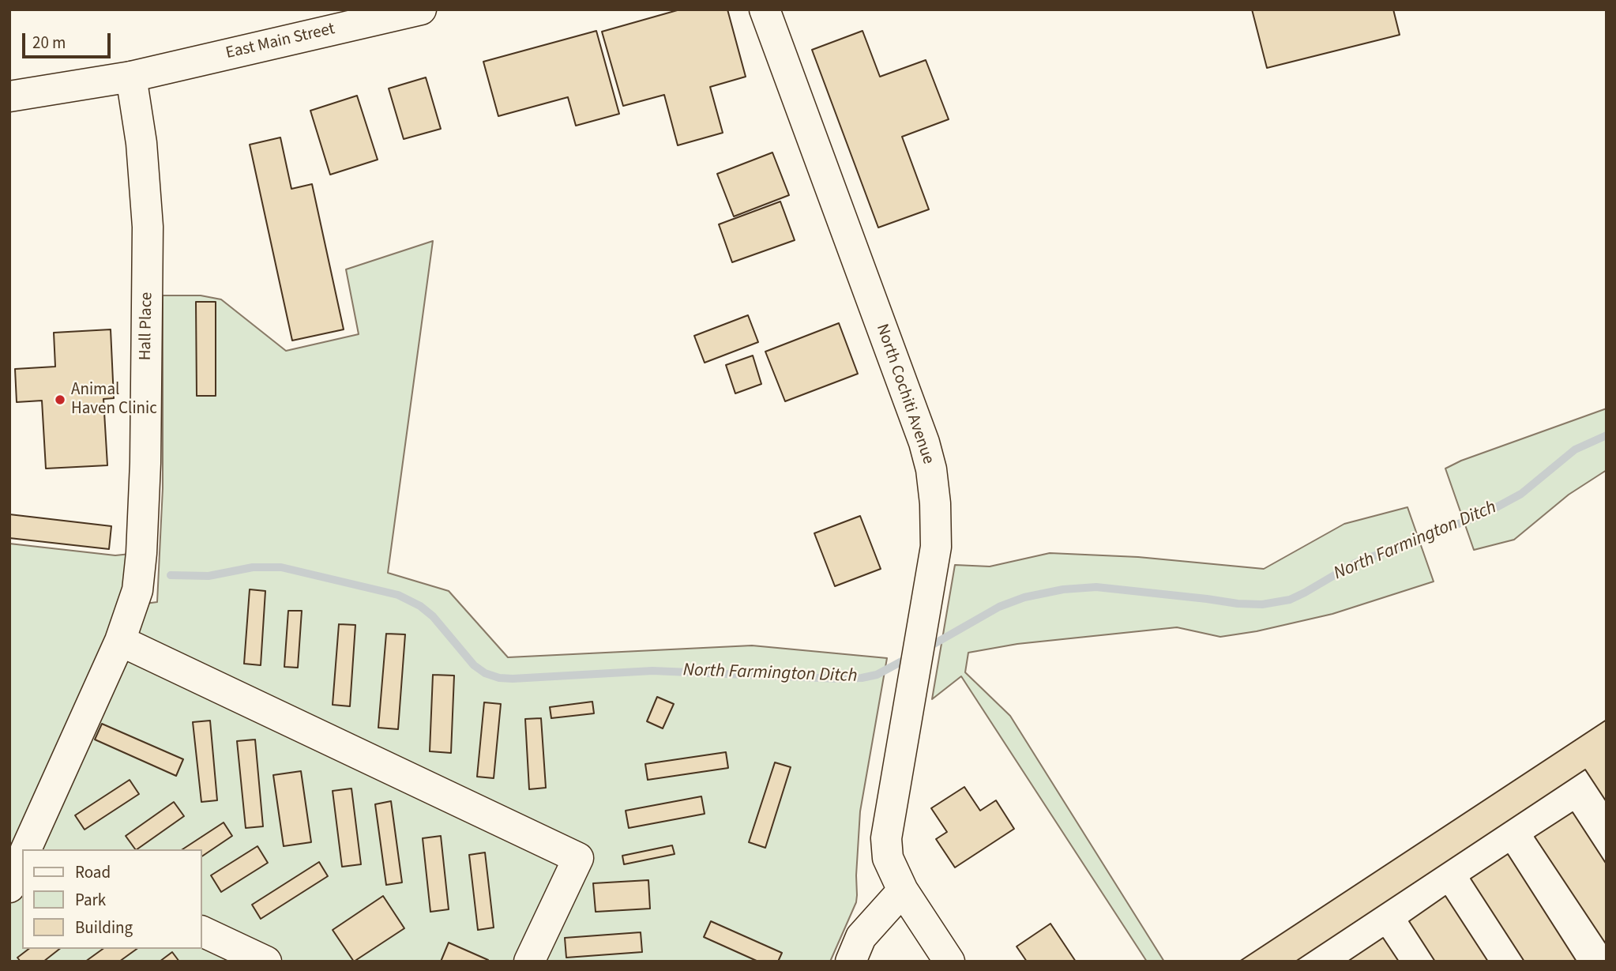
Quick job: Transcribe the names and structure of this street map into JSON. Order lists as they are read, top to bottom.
{
  "streets": {
    "street": ["East Main Street", "Hall Place", "North Cochiti Avenue"]
  },
  "crossings": [
    ["East Main Street", "Hall Place"]
  ],
  "water": ["North Farmington Ditch"],
  "places": ["Animal Haven Clinic"],
  "legend": ["Road", "Park", "Building"],
  "scale_bar": "20 m"
}
